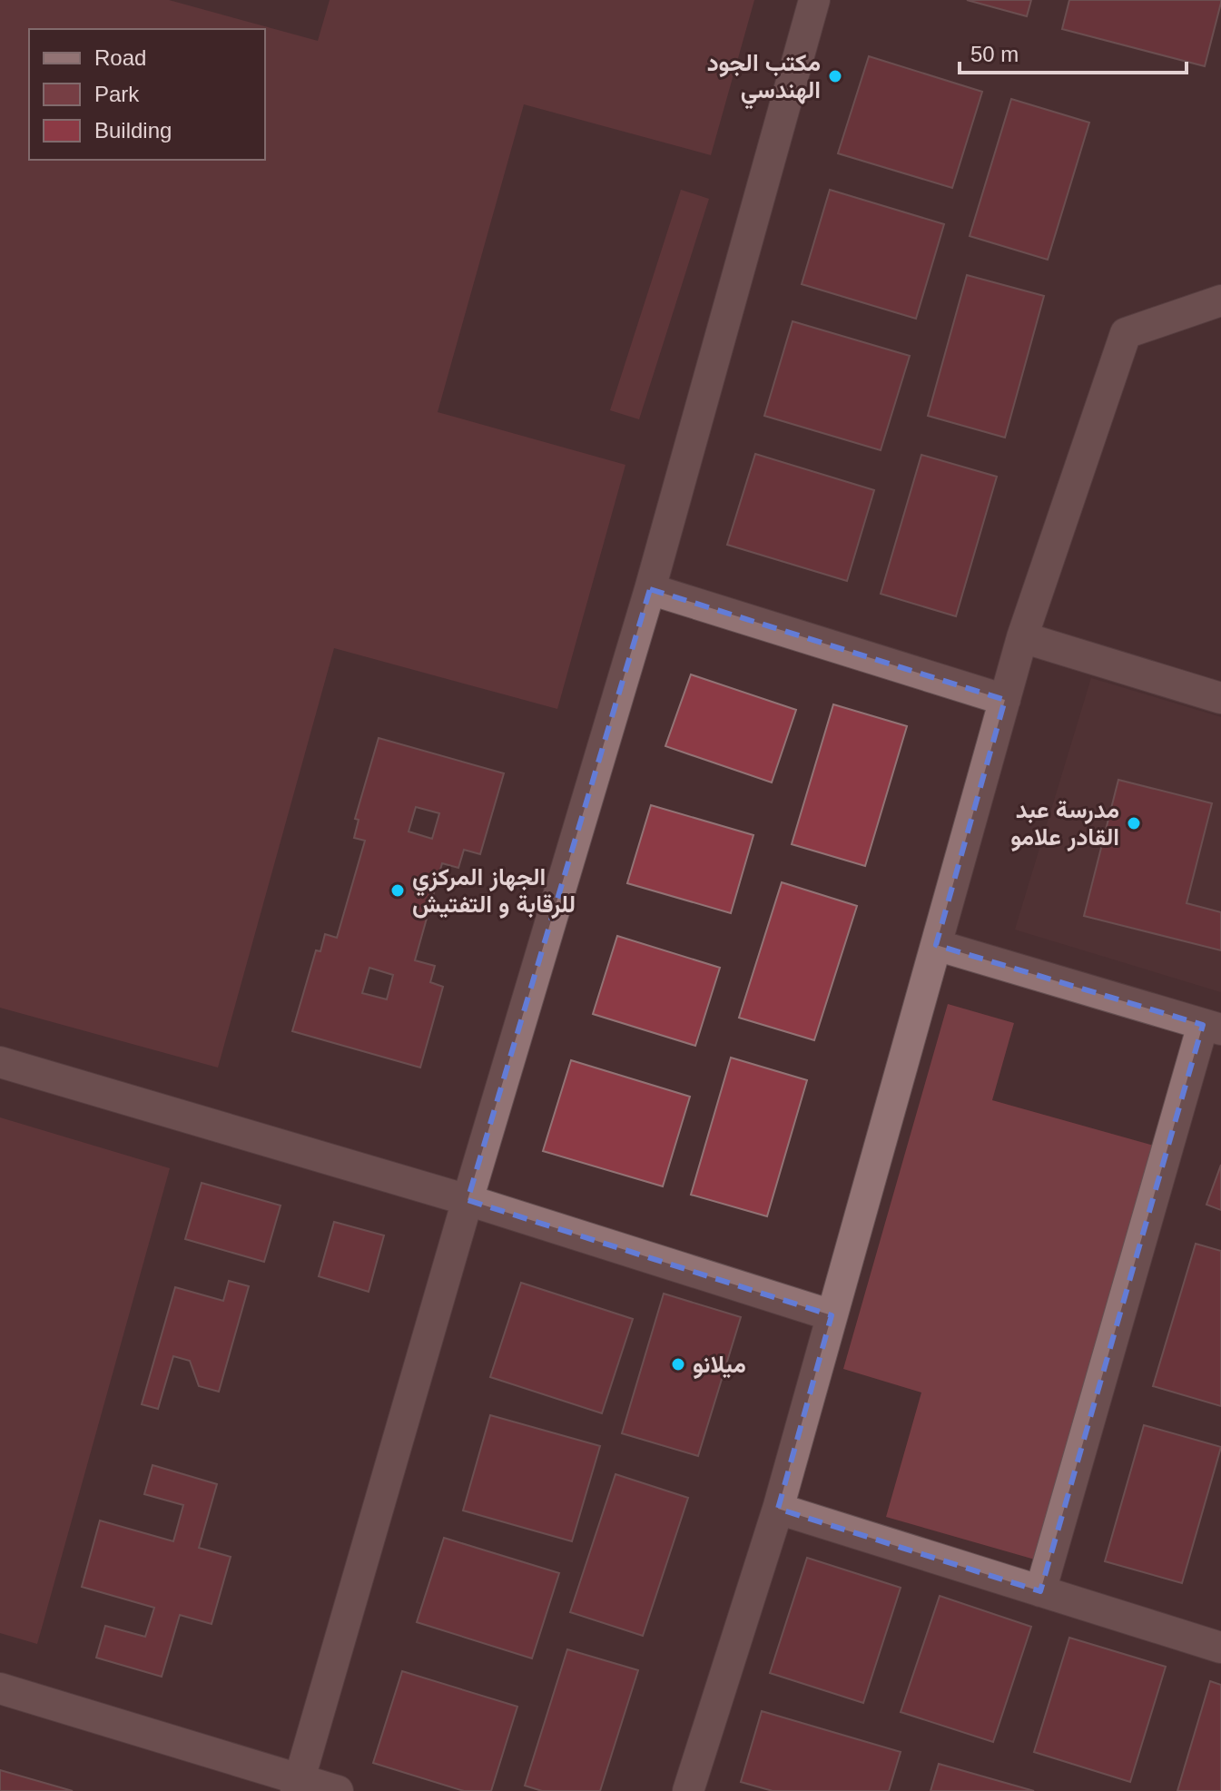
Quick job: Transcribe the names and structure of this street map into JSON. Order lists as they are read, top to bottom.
{
  "places": [
    "مكتب الجود الهندسي",
    "مدرسة عبد القادر علامو",
    "الجهاز المركزي للرقابة و التفتيش",
    "ميلانو"
  ],
  "legend": ["Road", "Park", "Building"],
  "scale_bar": "50 m"
}
